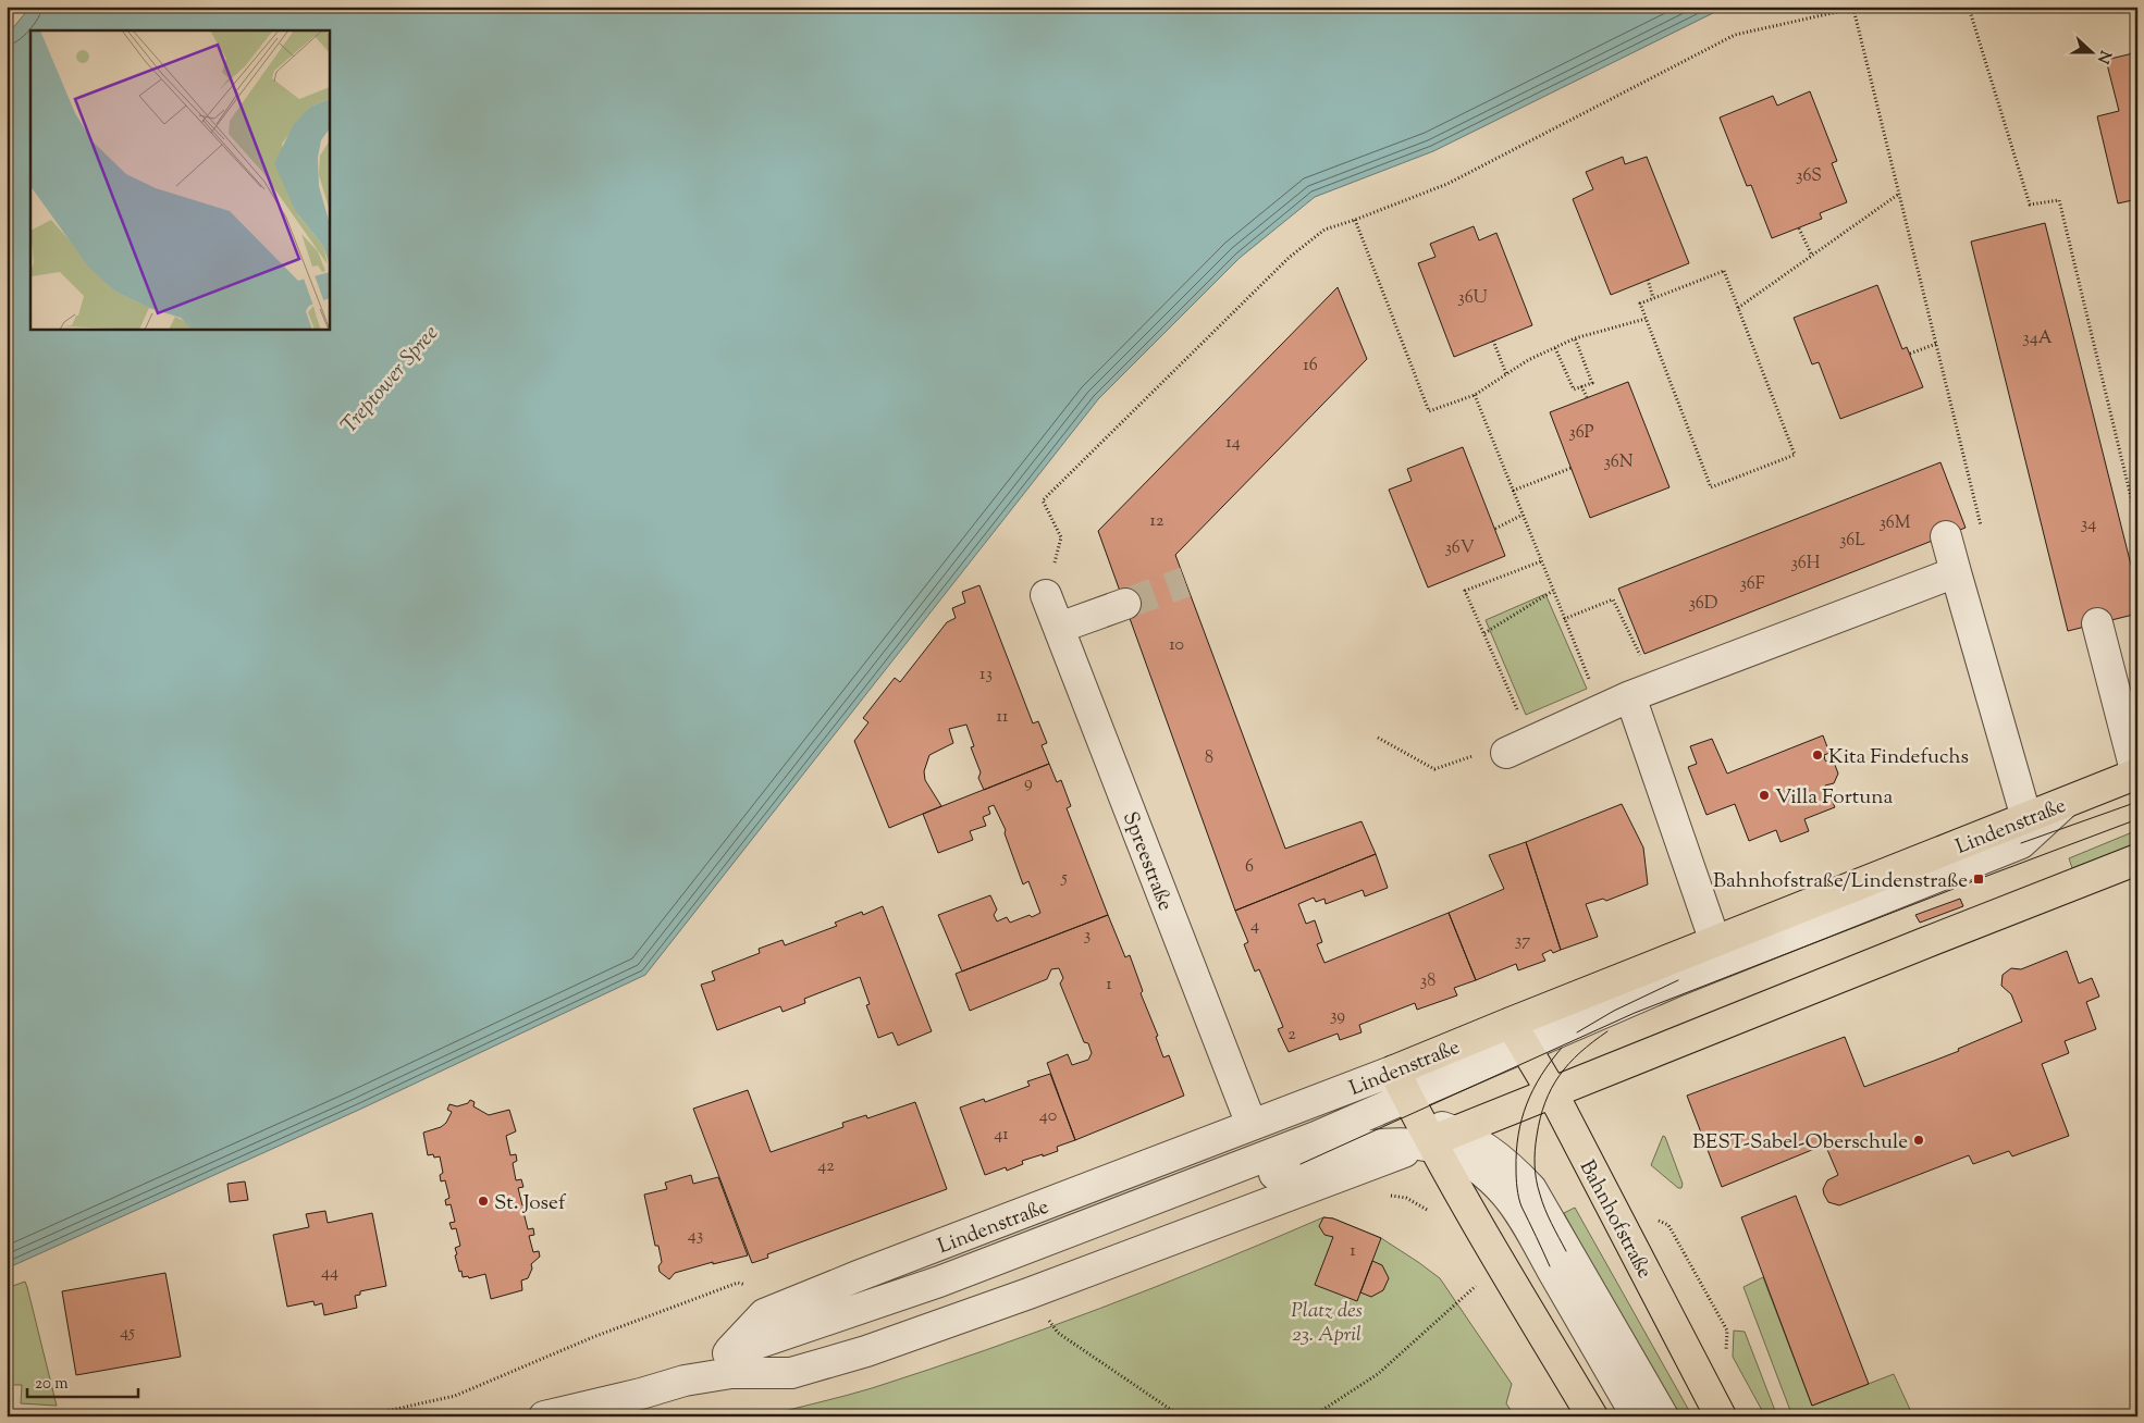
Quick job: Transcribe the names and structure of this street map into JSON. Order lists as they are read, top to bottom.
{
  "streets": {
    "main road": ["Lindenstraße", "Bahnhofstraße"],
    "street": ["Spreestraße"]
  },
  "crossings": [
    ["Lindenstraße", "Spreestraße"],
    ["Lindenstraße", "Bahnhofstraße"]
  ],
  "water": ["Treptower Spree"],
  "parks": ["Platz des 23. April"],
  "places": {
    "other": [
      "Kita Findefuchs",
      "Villa Fortuna",
      "BEST-Sabel-Oberschule",
      "St. Josef"
    ],
    "transit": ["Bahnhofstraße/Lindenstraße"]
  },
  "house_numbers": [
    "36S",
    "36U",
    "34A",
    "16",
    "36P",
    "14",
    "36N",
    "12",
    "36M",
    "34",
    "36L",
    "36V",
    "36H",
    "36F",
    "36D",
    "10",
    "13",
    "11",
    "8",
    "9",
    "6",
    "5",
    "4",
    "3",
    "37",
    "38",
    "1",
    "39",
    "2",
    "40",
    "41",
    "42",
    "43",
    "1",
    "44",
    "45"
  ],
  "scale_bar": "20 m",
  "north": "right"
}
